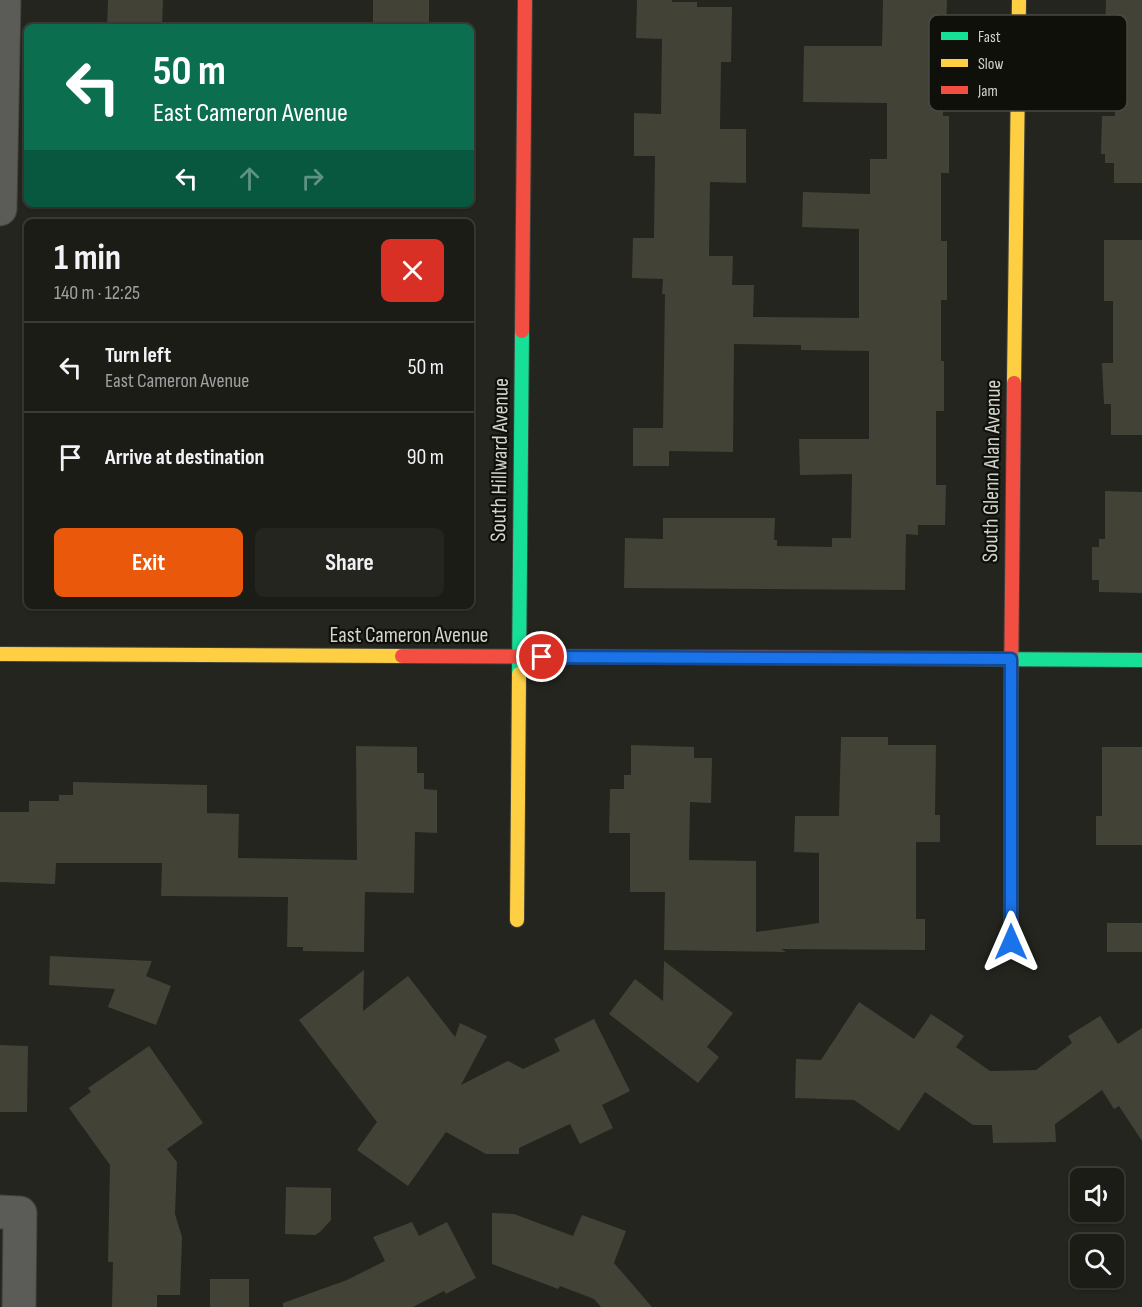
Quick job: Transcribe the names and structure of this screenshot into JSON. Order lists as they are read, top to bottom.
{
  "streets": {
    "street": ["South Hillward Avenue", "South Glenn Alan Avenue", "East Cameron Avenue"]
  },
  "crossings": [
    ["South Hillward Avenue", "East Cameron Avenue"],
    ["South Glenn Alan Avenue", "East Cameron Avenue"]
  ],
  "legend": ["Fast", "Slow", "Jam"],
  "page": {
    "turn": ["50 m", "East Cameron Avenue"],
    "heading": ["1 min", "140 m · 12:25"],
    "list": [
      {
        "name": "Turn left",
        "note": "East Cameron Avenue",
        "value": "50 m"
      },
      {
        "name": "Arrive at destination",
        "value": "90 m"
      }
    ],
    "buttons": ["Exit", "Share"]
  }
}
